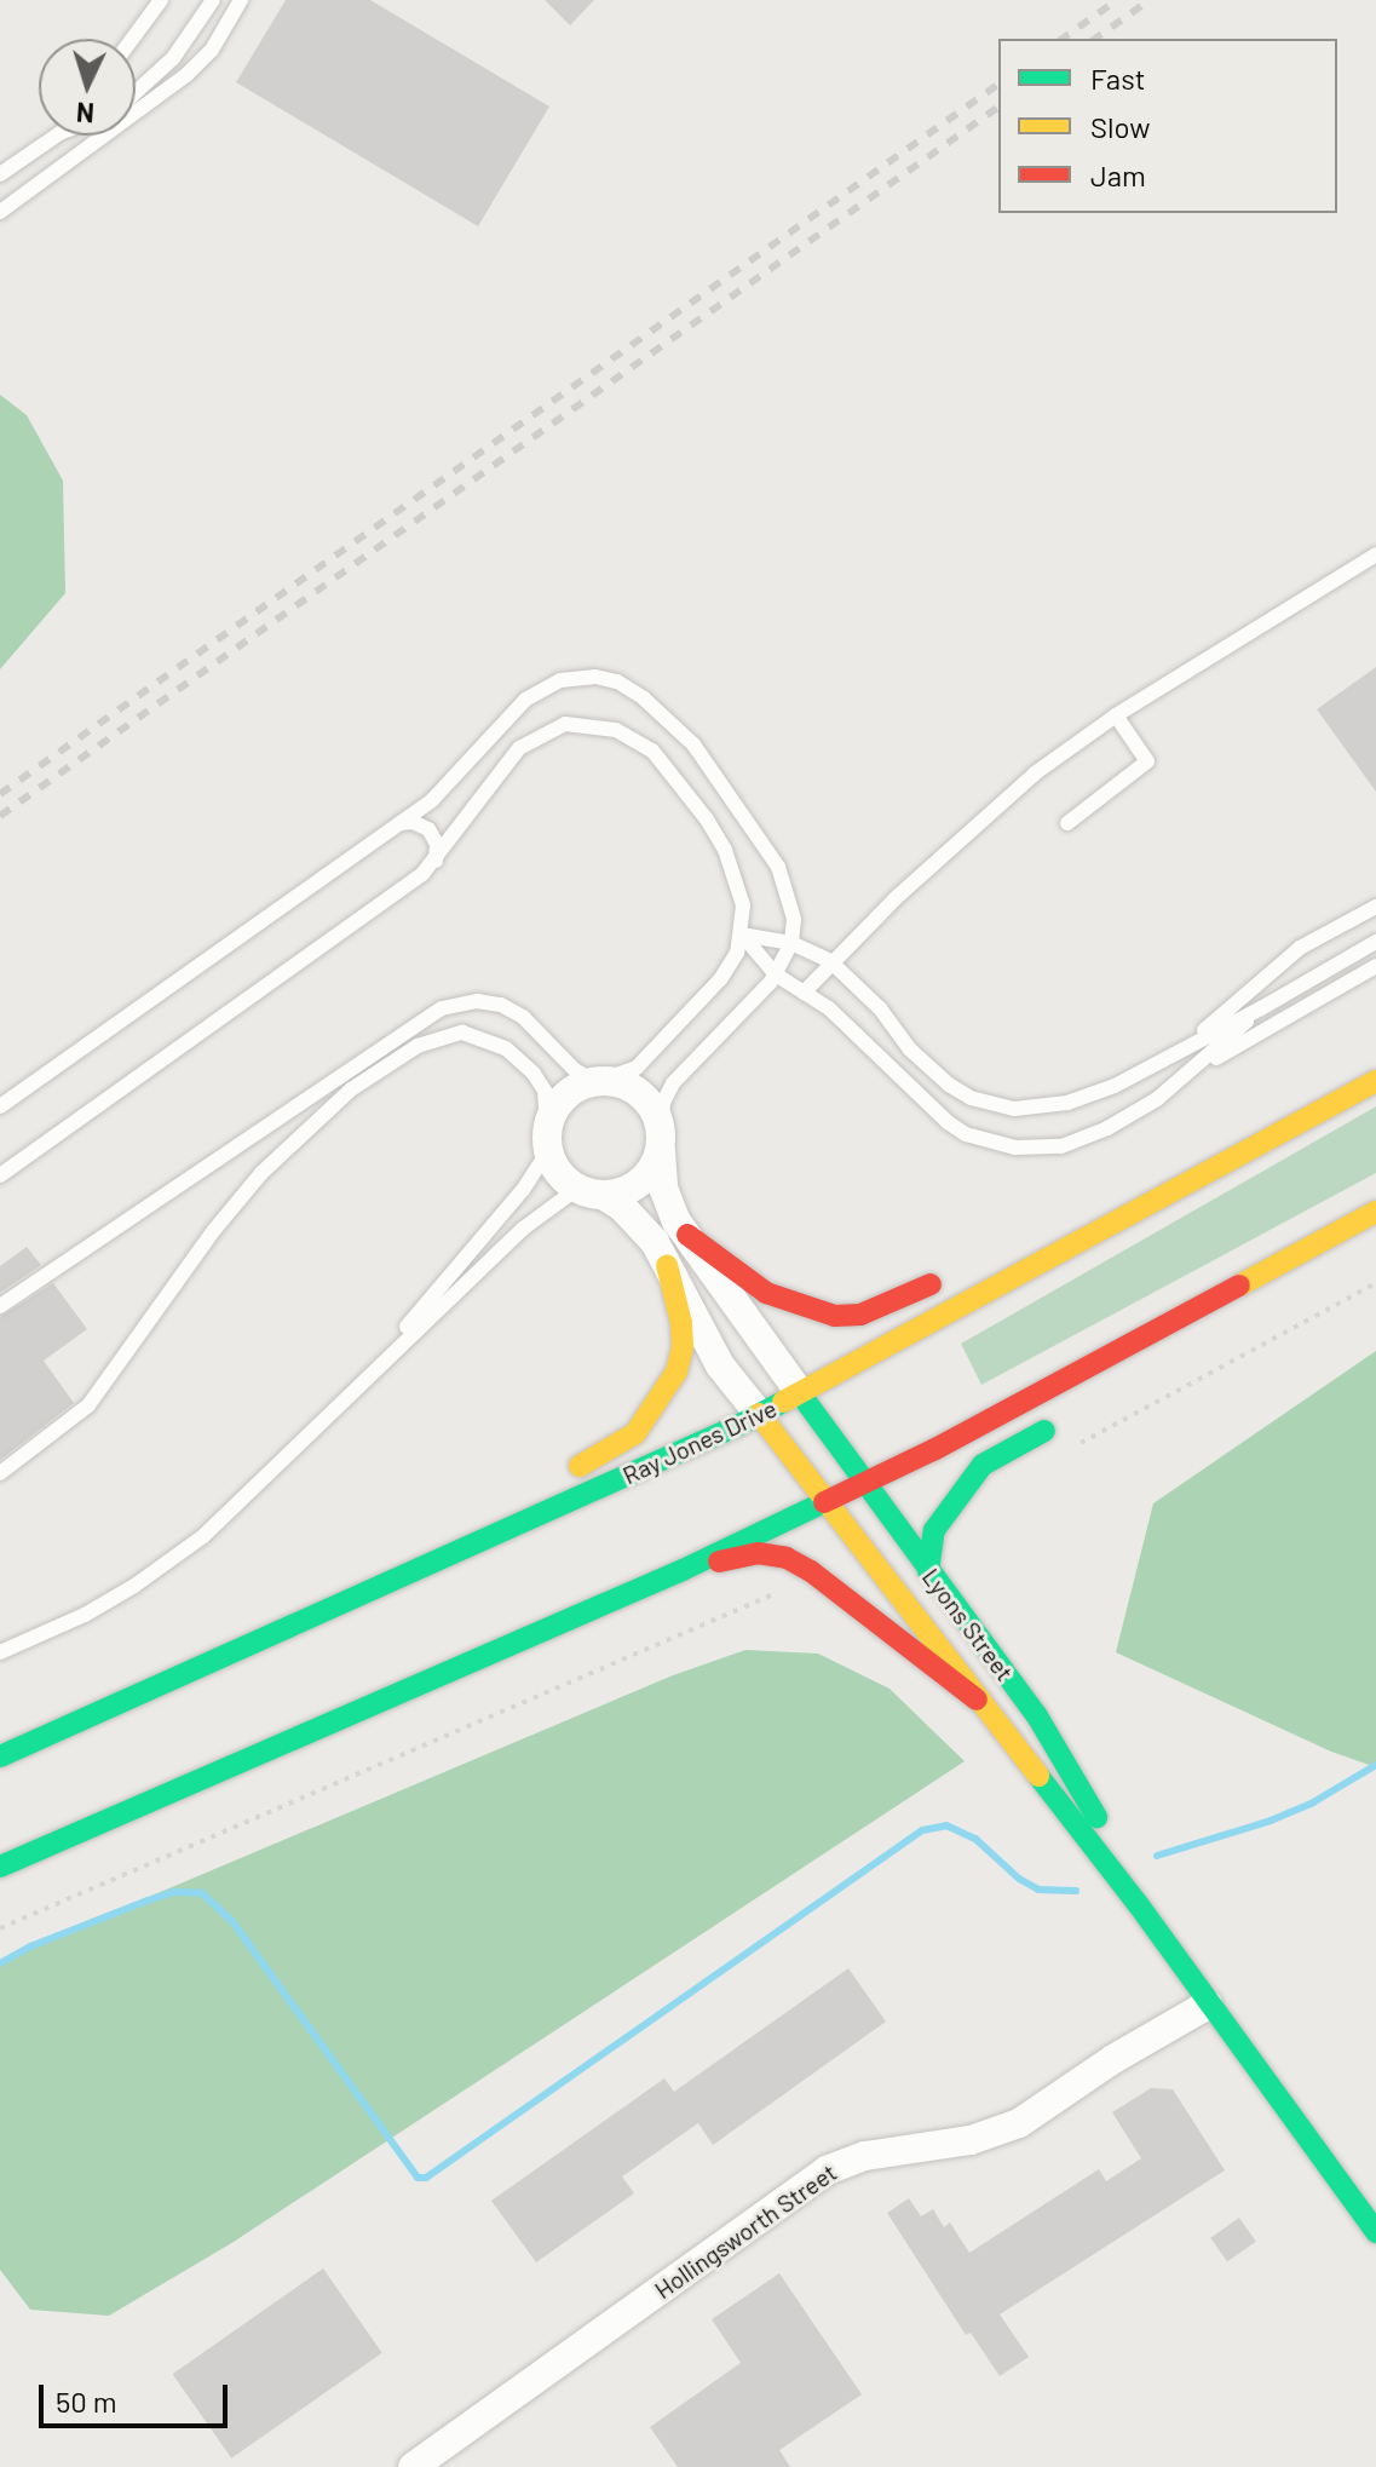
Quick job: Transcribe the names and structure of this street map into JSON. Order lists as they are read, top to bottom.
{
  "streets": {
    "main road": ["Ray Jones Drive", "Lyons Street"],
    "street": ["Hollingsworth Street"]
  },
  "crossings": [
    ["Ray Jones Drive", "Lyons Street"],
    ["Lyons Street", "Hollingsworth Street"]
  ],
  "legend": ["Fast", "Slow", "Jam"],
  "scale_bar": "50 m",
  "north": "bottom"
}
